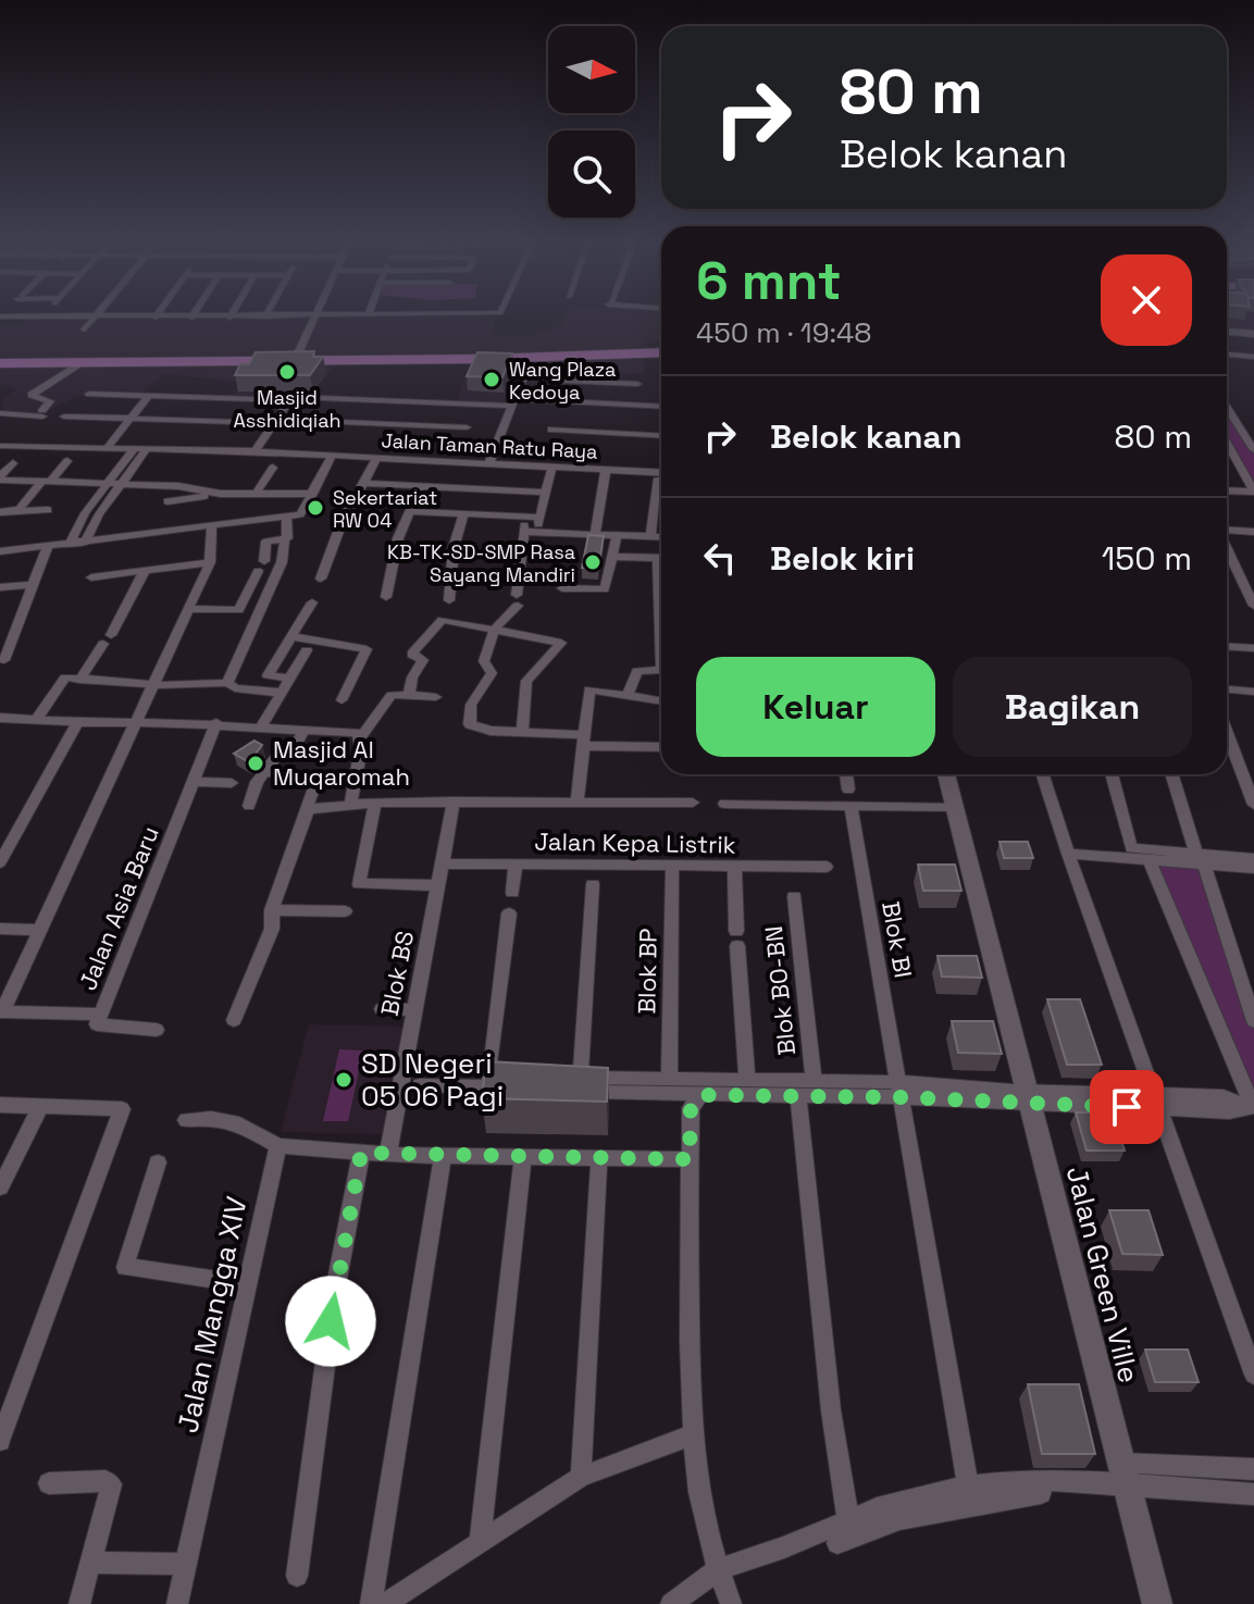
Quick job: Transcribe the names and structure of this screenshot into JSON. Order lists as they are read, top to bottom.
{
  "streets": {
    "street": [
      "Jalan Taman Ratu Raya",
      "Jalan Kepa Listrik",
      "Jalan Asia Baru",
      "Blok BI",
      "Blok BP",
      "Blok BS",
      "Blok BO-BN",
      "Jalan Green Ville",
      "Jalan Mangga XIV"
    ]
  },
  "crossings": [
    ["Jalan Kepa Listrik", "Blok BP"],
    ["Jalan Kepa Listrik", "Blok BS"]
  ],
  "places": [
    "Masjid Asshidiqiah",
    "Wang Plaza Kedoya",
    "Sekertariat RW 04",
    "KB-TK-SD-SMP Rasa Sayang Mandiri",
    "Masjid Al Muqaromah",
    "SD Negeri 05 06 Pagi"
  ],
  "north": "right",
  "page": {
    "turn": ["80 m", "Belok kanan"],
    "heading": ["6 mnt", "450 m · 19:48"],
    "list": [
      {
        "name": "Belok kanan",
        "value": "80 m"
      },
      {
        "name": "Belok kiri",
        "value": "150 m"
      }
    ],
    "buttons": ["Keluar", "Bagikan"]
  }
}
